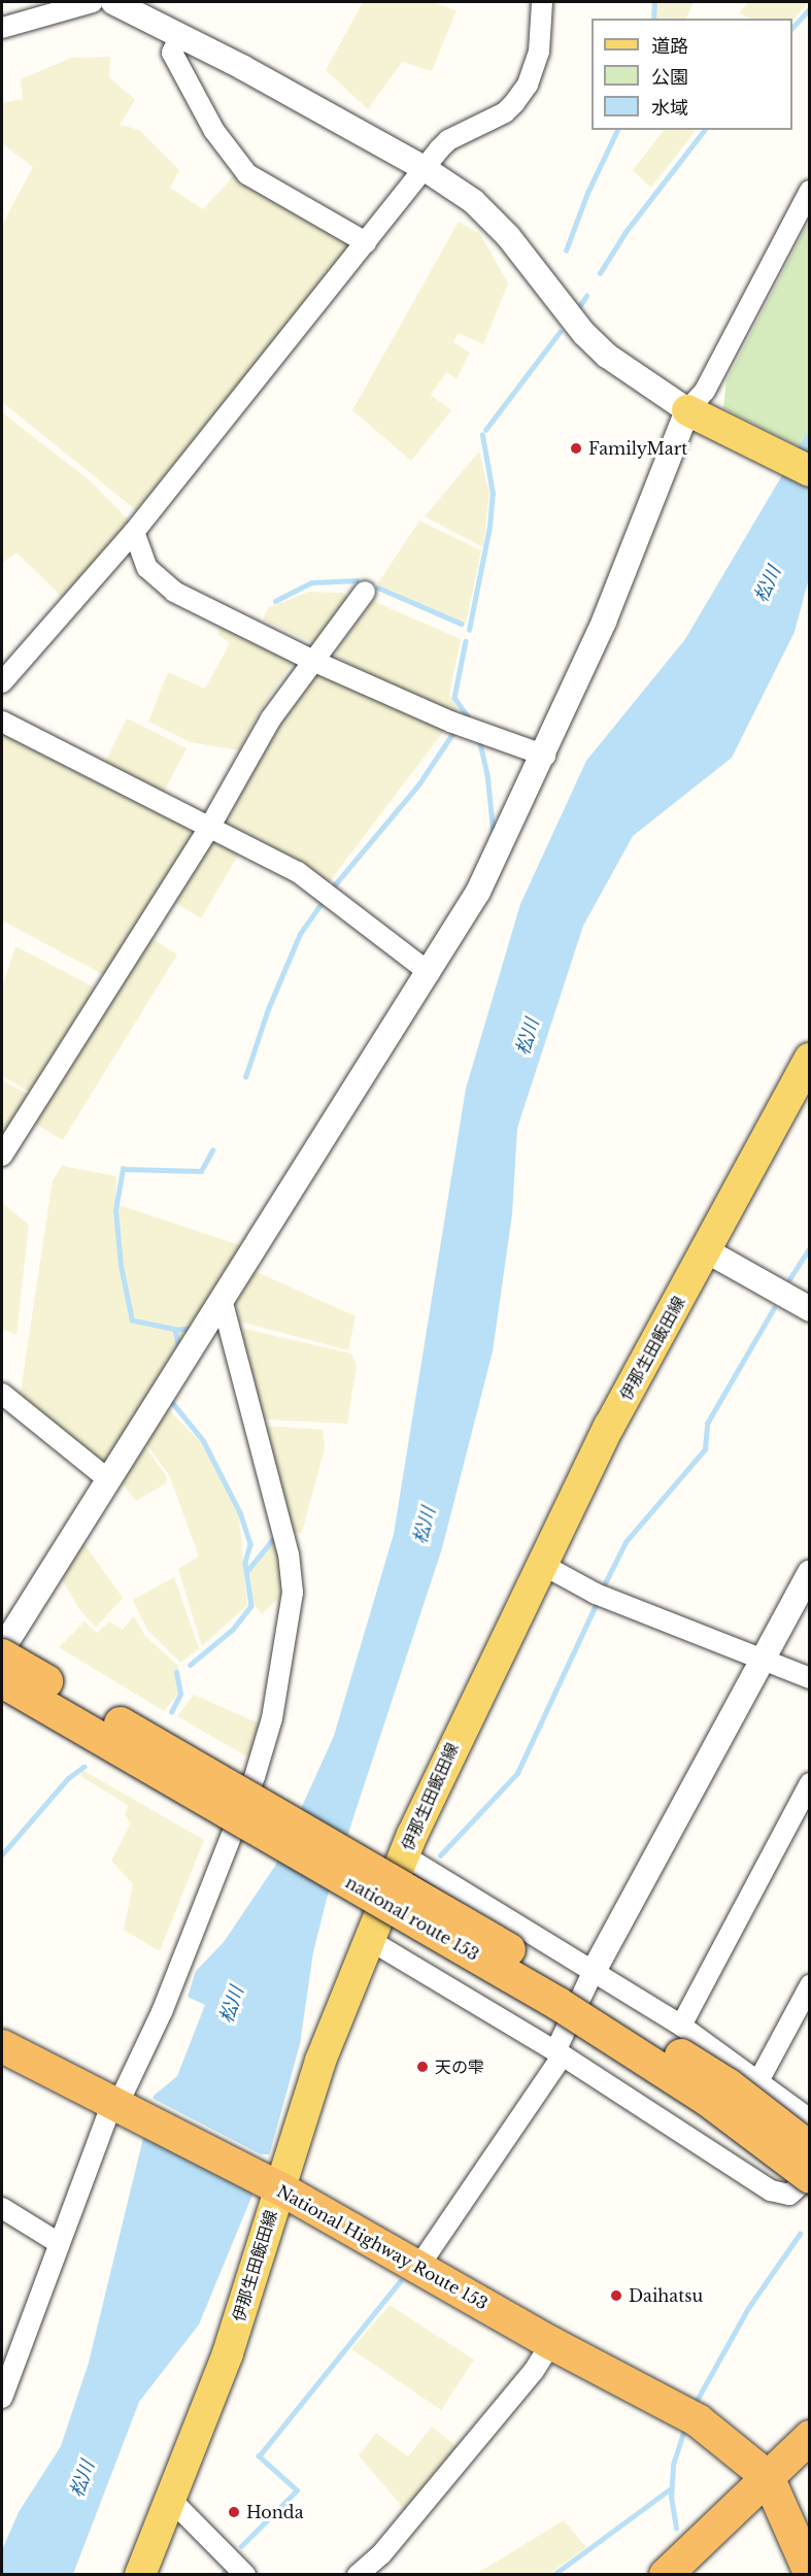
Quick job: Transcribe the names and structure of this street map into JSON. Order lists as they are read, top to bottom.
{
  "streets": {
    "highway": ["national route 153", "National Highway Route 153"],
    "main road": ["伊那生田飯田線"]
  },
  "crossings": [
    ["伊那生田飯田線", "National Highway Route 153"]
  ],
  "water": ["松川"],
  "places": [
    "FamilyMart",
    "天の雫",
    "Daihatsu",
    "Honda"
  ],
  "legend": ["道路", "公園", "水域"]
}
